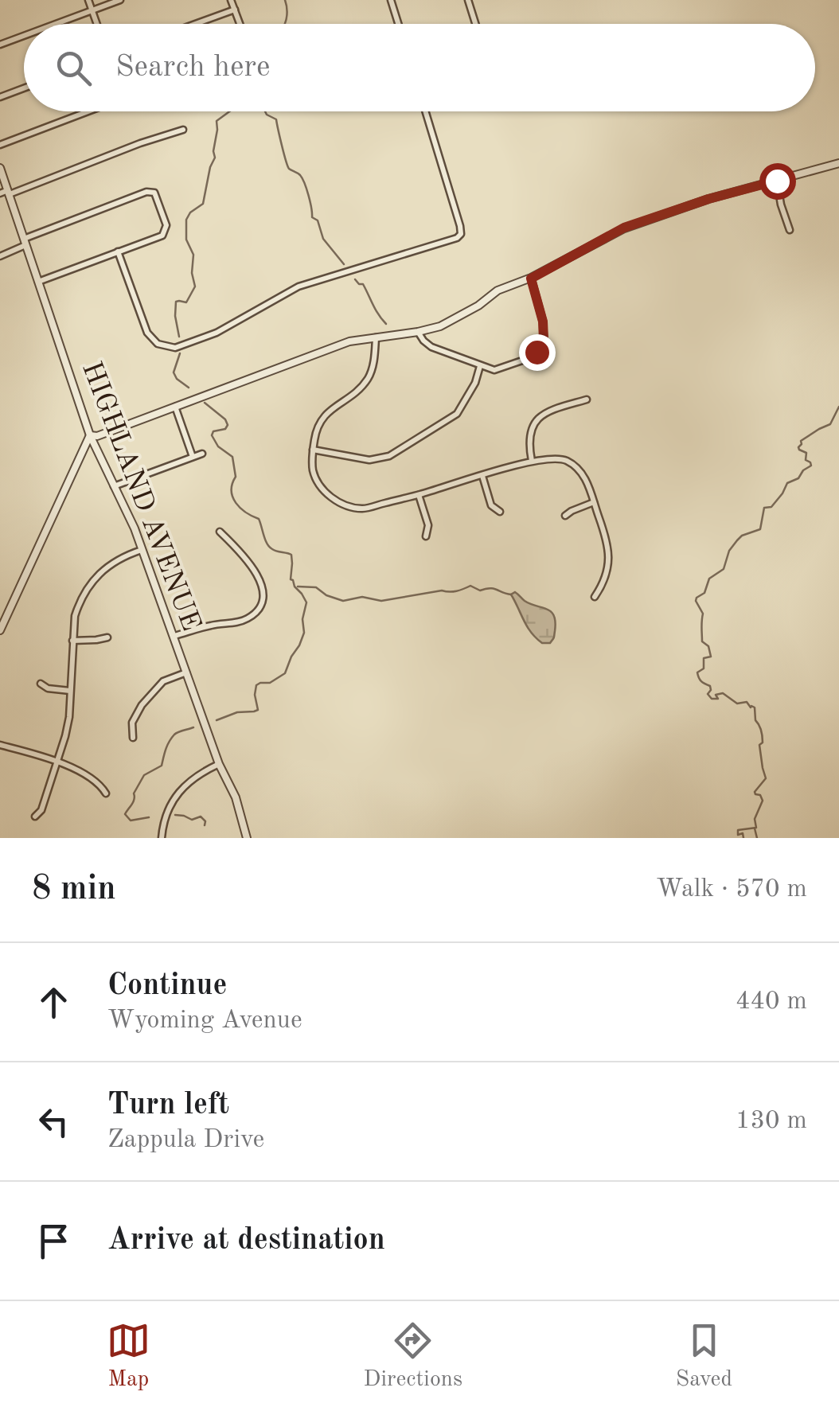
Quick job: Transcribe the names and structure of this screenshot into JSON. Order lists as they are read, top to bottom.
{
  "streets": {
    "street": ["HIGHLAND AVENUE"]
  },
  "page": {
    "search": "Search here",
    "heading": ["8 min", "Walk · 570 m"],
    "list": [
      ["Continue", "Wyoming Avenue", "440 m"],
      ["Turn left", "Zappula Drive", "130 m"],
      "Arrive at destination"
    ],
    "nav": ["Map", "Directions", "Saved"]
  }
}
